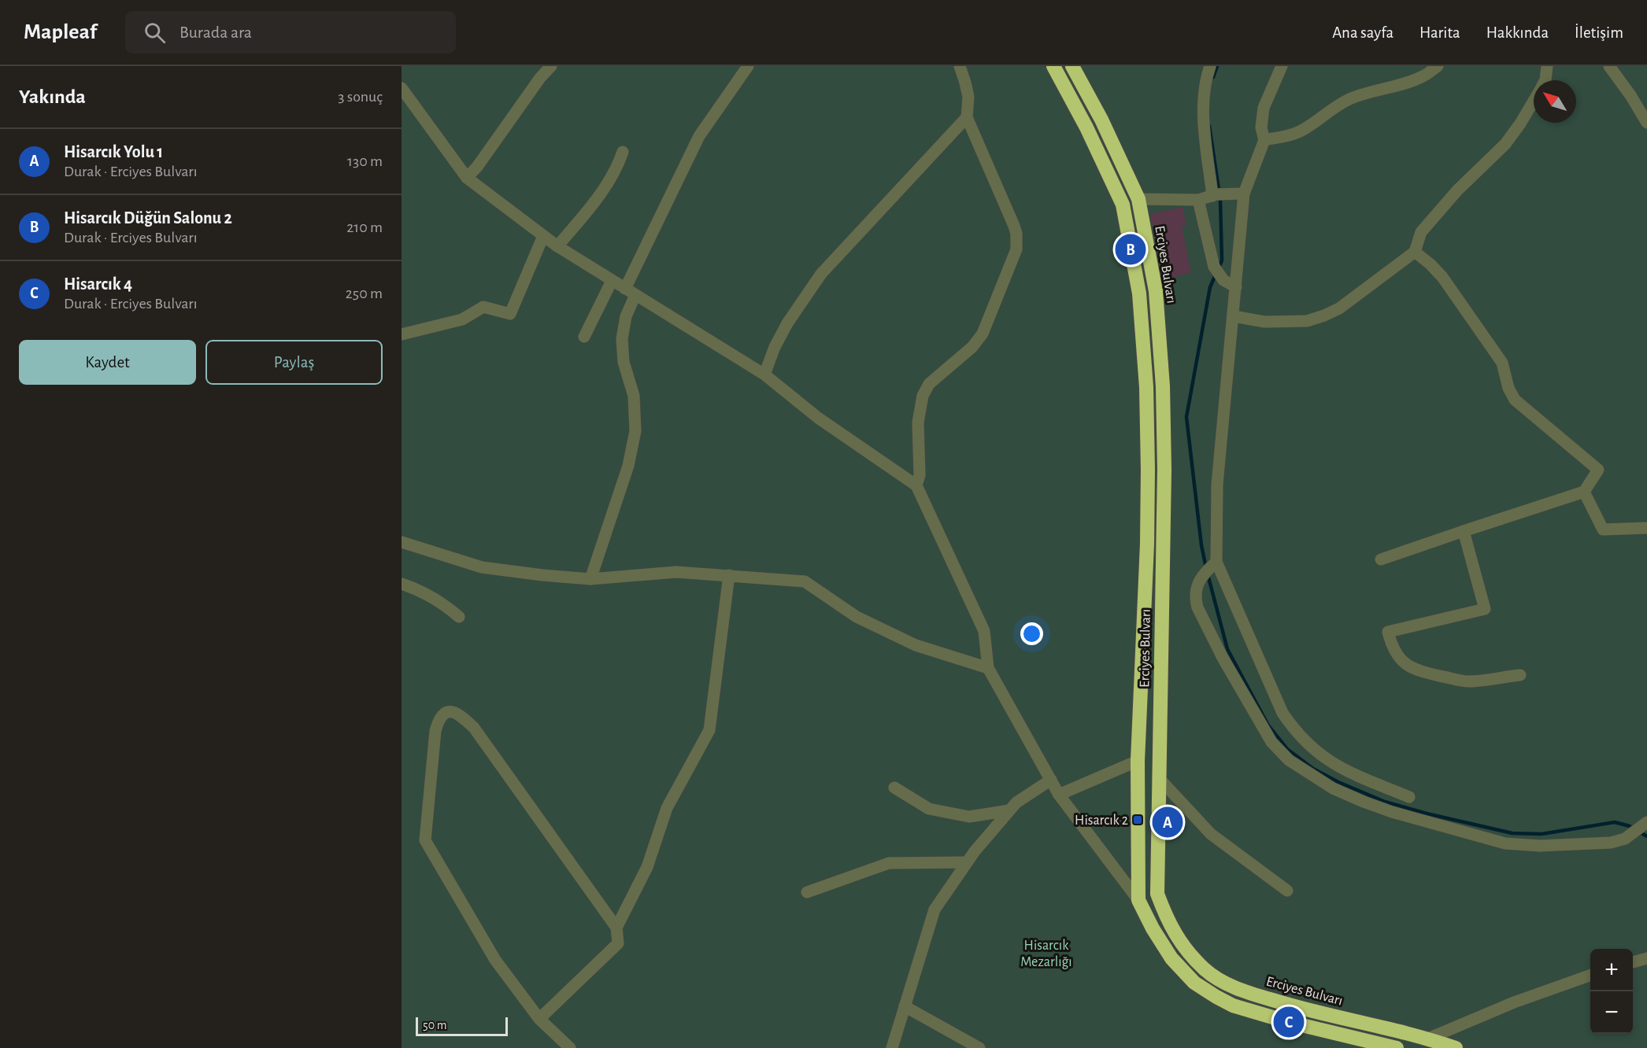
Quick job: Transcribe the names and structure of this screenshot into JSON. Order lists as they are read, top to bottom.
{
  "streets": {
    "highway": ["Erciyes Bulvarı"]
  },
  "parks": ["Hisarcık Mezarlığı"],
  "places": {
    "transit": ["Hisarcık 2"]
  },
  "scale_bar": "50 m",
  "north": "top left",
  "page": {
    "header": "Mapleaf",
    "search": "Burada ara",
    "nav": [
      "Ana sayfa",
      "Harita",
      "Hakkında",
      "İletişim"
    ],
    "heading": ["Yakında", "3 sonuç"],
    "list": [
      {
        "mark": "A",
        "name": "Hisarcık Yolu 1",
        "note": "Durak · Erciyes Bulvarı",
        "value": "130 m"
      },
      {
        "mark": "B",
        "name": "Hisarcık Düğün Salonu 2",
        "note": "Durak · Erciyes Bulvarı",
        "value": "210 m"
      },
      {
        "mark": "C",
        "name": "Hisarcık 4",
        "note": "Durak · Erciyes Bulvarı",
        "value": "250 m"
      }
    ],
    "pins": ["B", "A", "C"],
    "buttons": ["Kaydet", "Paylaş"],
    "map_buttons": ["+", "−"],
    "scale": "50 m"
  }
}
